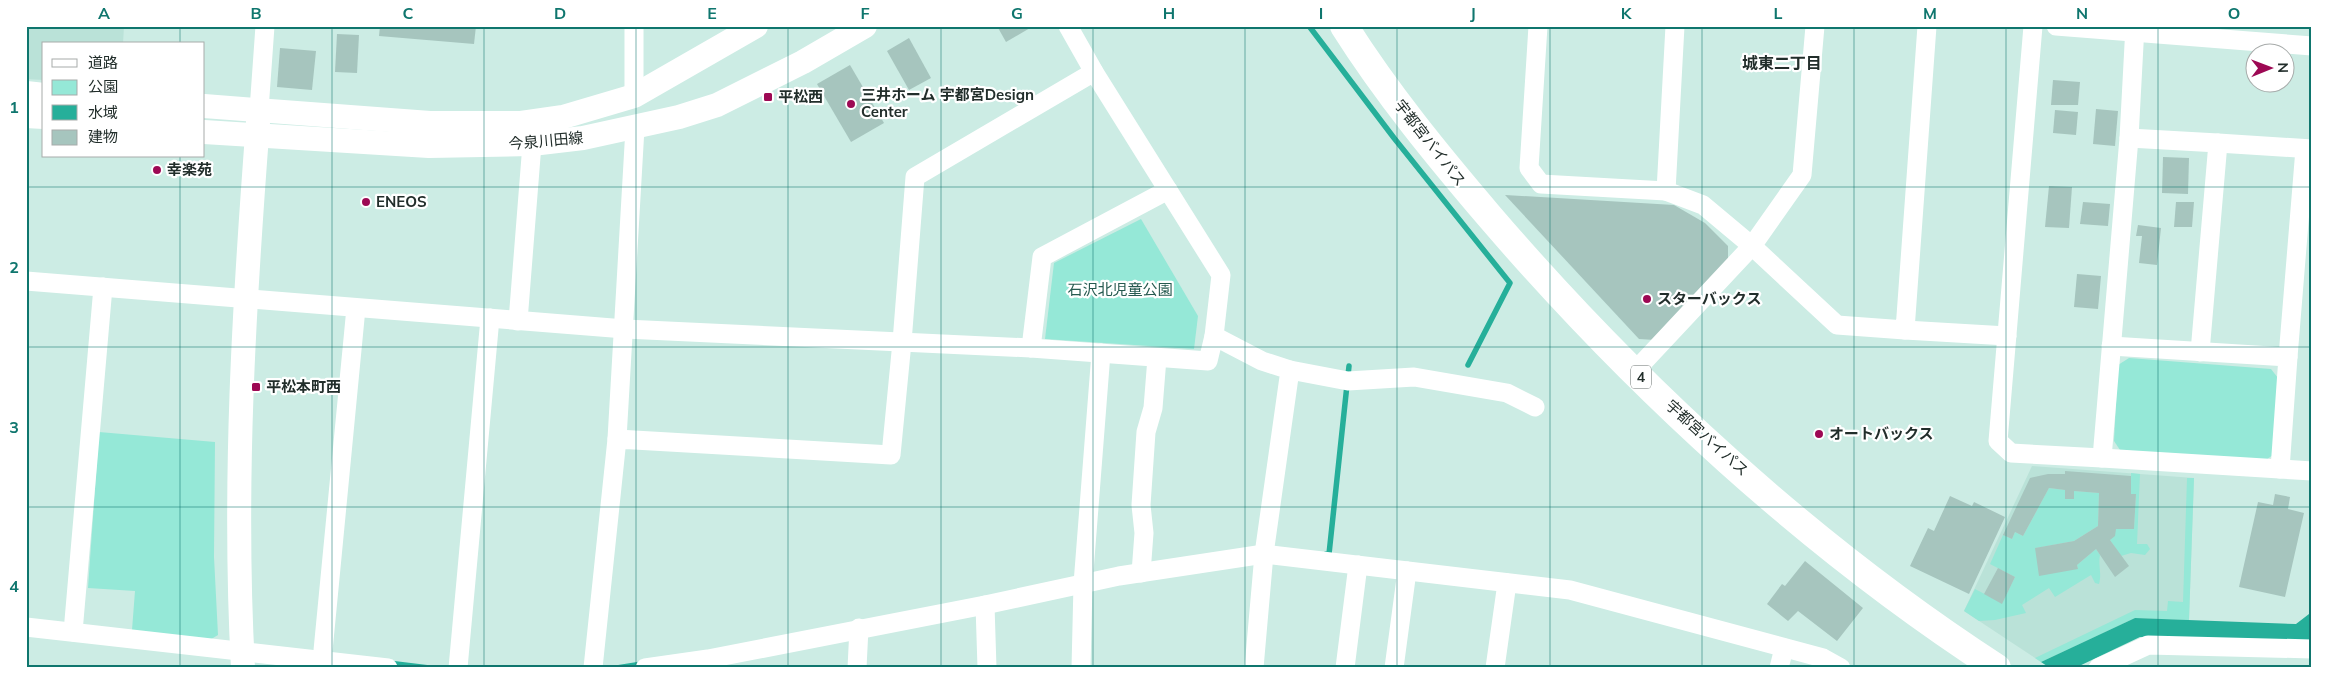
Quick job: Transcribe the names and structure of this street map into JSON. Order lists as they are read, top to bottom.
{
  "streets": {
    "highway": ["宇都宮バイパス", "4"],
    "street": ["今泉川田線"]
  },
  "districts": ["城東二丁目"],
  "parks": ["石沢北児童公園"],
  "places": {
    "transit": ["平松西", "平松本町西"],
    "other": [
      "三井ホーム 宇都宮Design Center",
      "幸楽苑",
      "ENEOS",
      "スターバックス",
      "オートバックス"
    ]
  },
  "legend": [
    "道路",
    "公園",
    "水域",
    "建物"
  ],
  "north": "right",
  "grid": {
    "columns": [
      "A",
      "B",
      "C",
      "D",
      "E",
      "F",
      "G",
      "H",
      "I",
      "J",
      "K",
      "L",
      "M",
      "N",
      "O"
    ],
    "rows": [
      "1",
      "2",
      "3",
      "4"
    ]
  }
}
